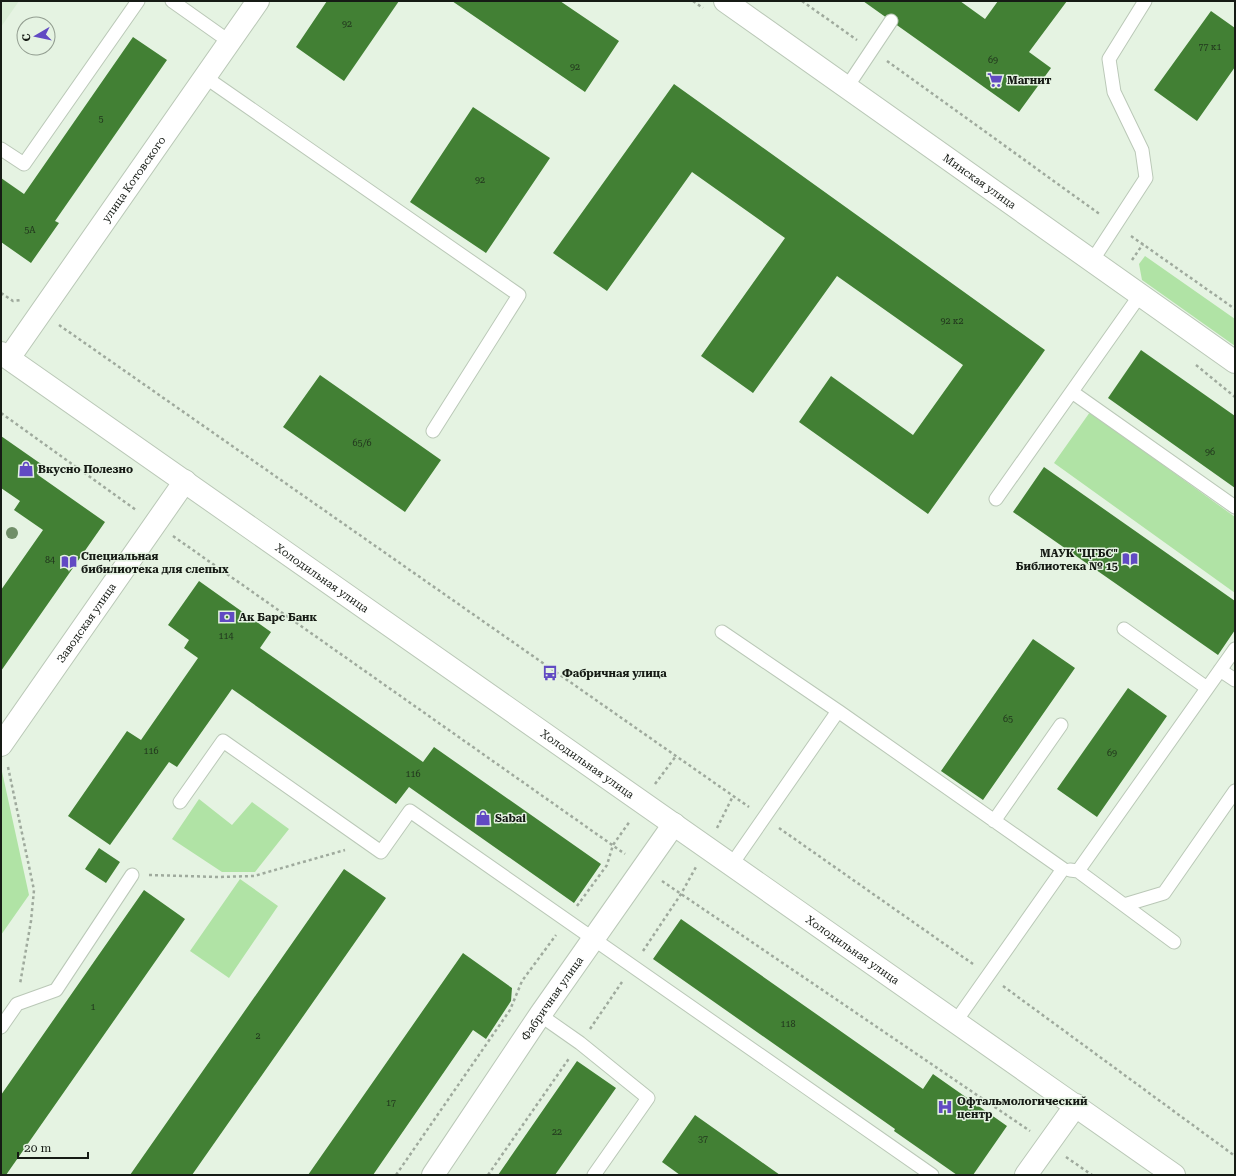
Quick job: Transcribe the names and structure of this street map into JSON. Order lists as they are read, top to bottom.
{
  "streets": {
    "street": [
      "улица Котовского",
      "Минская улица",
      "Холодильная улица",
      "Заводская улица",
      "Фабричная улица"
    ]
  },
  "crossings": [
    ["улица Котовского", "Холодильная улица"],
    ["Холодильная улица", "Заводская улица"],
    ["Холодильная улица", "Фабричная улица"]
  ],
  "places": {
    "supermarket": ["Магнит"],
    "shop": ["Вкусно Полезно", "Sabai"],
    "library": ["МАУК \"ЦГБС\" Библиотека № 15", "Специальная бибилиотека для слепых"],
    "bank": ["Ак Барс Банк"],
    "bus stop": ["Фабричная улица"],
    "hospital": ["Офтальмологический центр"]
  },
  "house_numbers": [
    "92",
    "77 к1",
    "69",
    "92",
    "5",
    "92",
    "5А",
    "92 к2",
    "65/6",
    "96",
    "84",
    "114",
    "65",
    "116",
    "69",
    "116",
    "1",
    "118",
    "2",
    "17",
    "22",
    "37"
  ],
  "scale_bar": "20 m",
  "north": "left"
}
